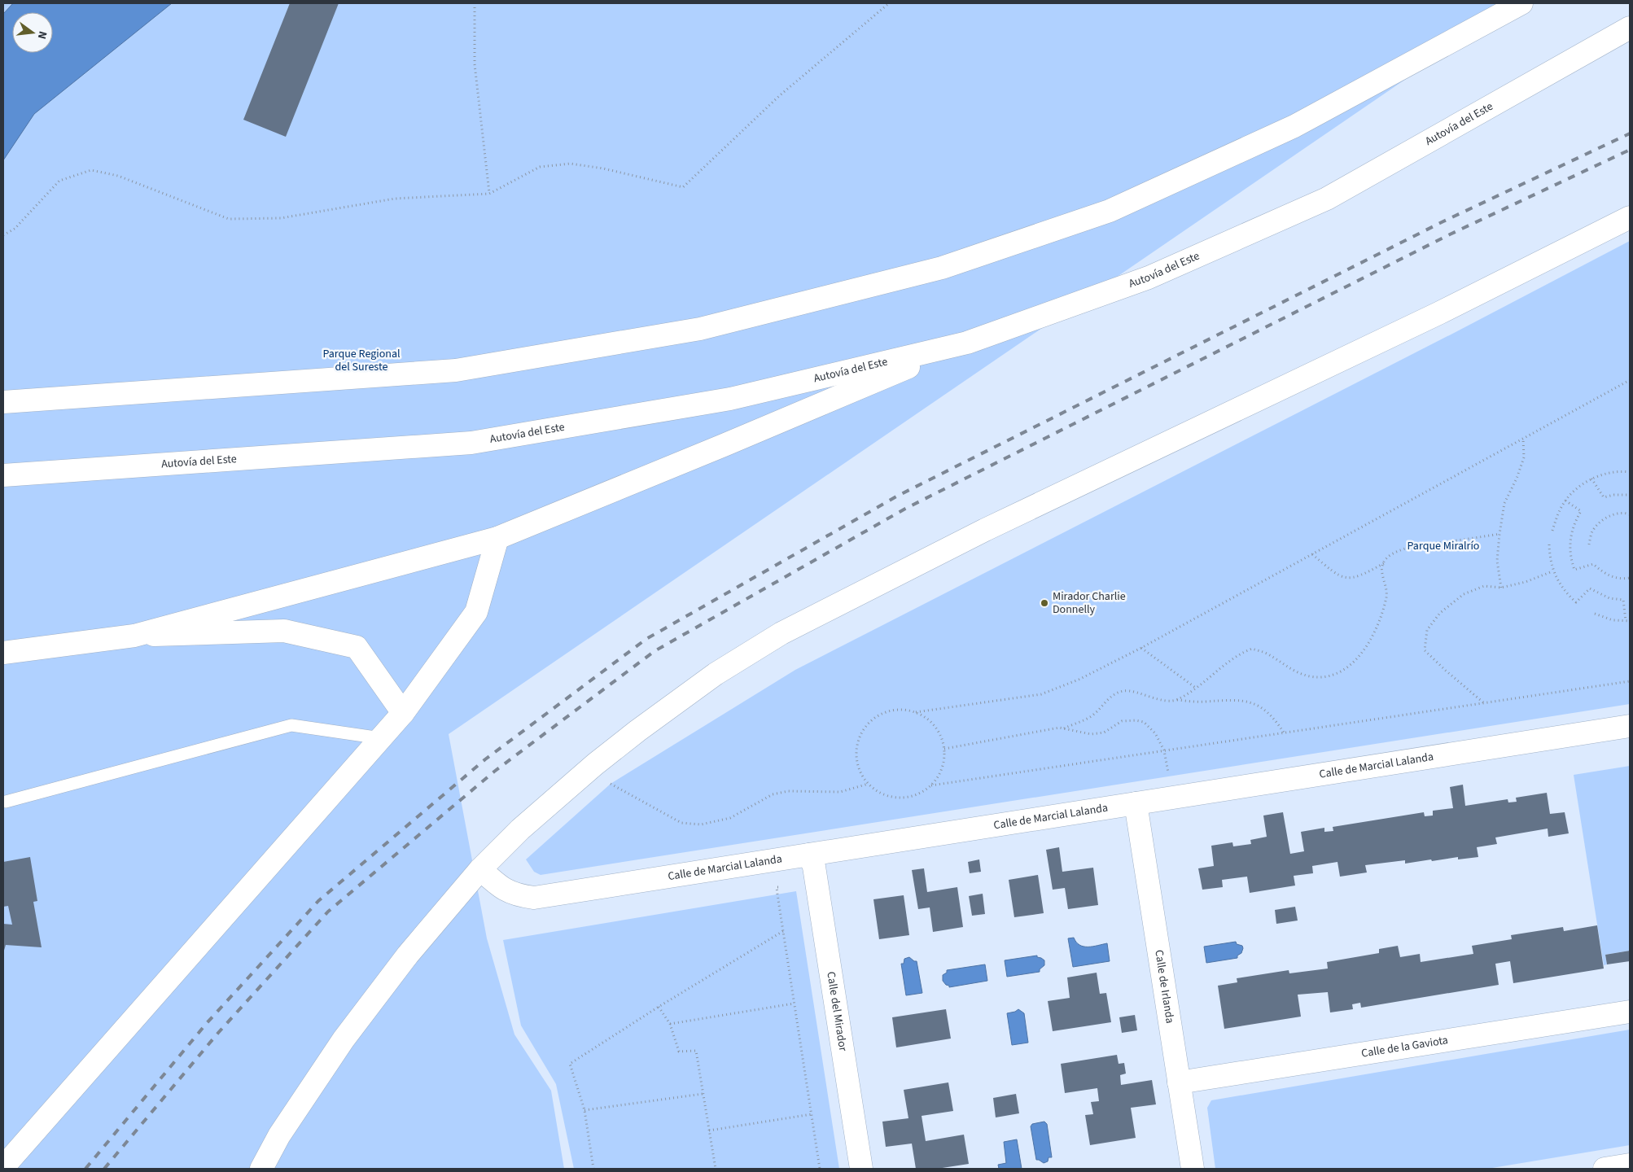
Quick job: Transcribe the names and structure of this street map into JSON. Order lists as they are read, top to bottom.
{
  "streets": {
    "main road": [
      "Autovía del Este",
      "Calle de Marcial Lalanda",
      "Calle de Irlanda",
      "Calle del Mirador",
      "Calle de la Gaviota"
    ]
  },
  "crossings": [
    ["Calle de Marcial Lalanda", "Calle de Irlanda"],
    ["Calle de Marcial Lalanda", "Calle del Mirador"],
    ["Calle de Irlanda", "Calle de la Gaviota"]
  ],
  "parks": ["Parque Regional del Sureste", "Parque Miralrío"],
  "places": ["Mirador Charlie Donnelly"],
  "north": "right"
}
